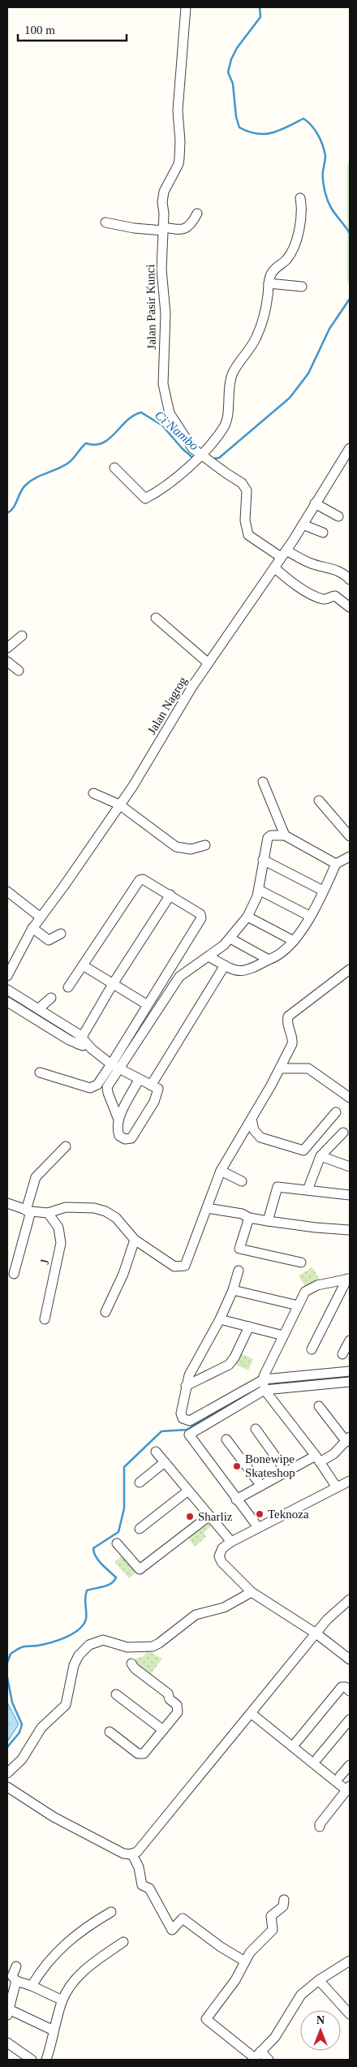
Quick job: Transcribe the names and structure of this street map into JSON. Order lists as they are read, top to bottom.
{
  "streets": {
    "street": ["Jalan Pasir Kunci", "Jalan Nagrog", "J"]
  },
  "crossings": [
    ["Jalan Pasir Kunci", "Jalan Nagrog"]
  ],
  "water": ["Ci Nambo"],
  "places": ["Bonewipe Skateshop", "Teknoza", "Sharliz"],
  "scale_bar": "100 m",
  "north": "top"
}
